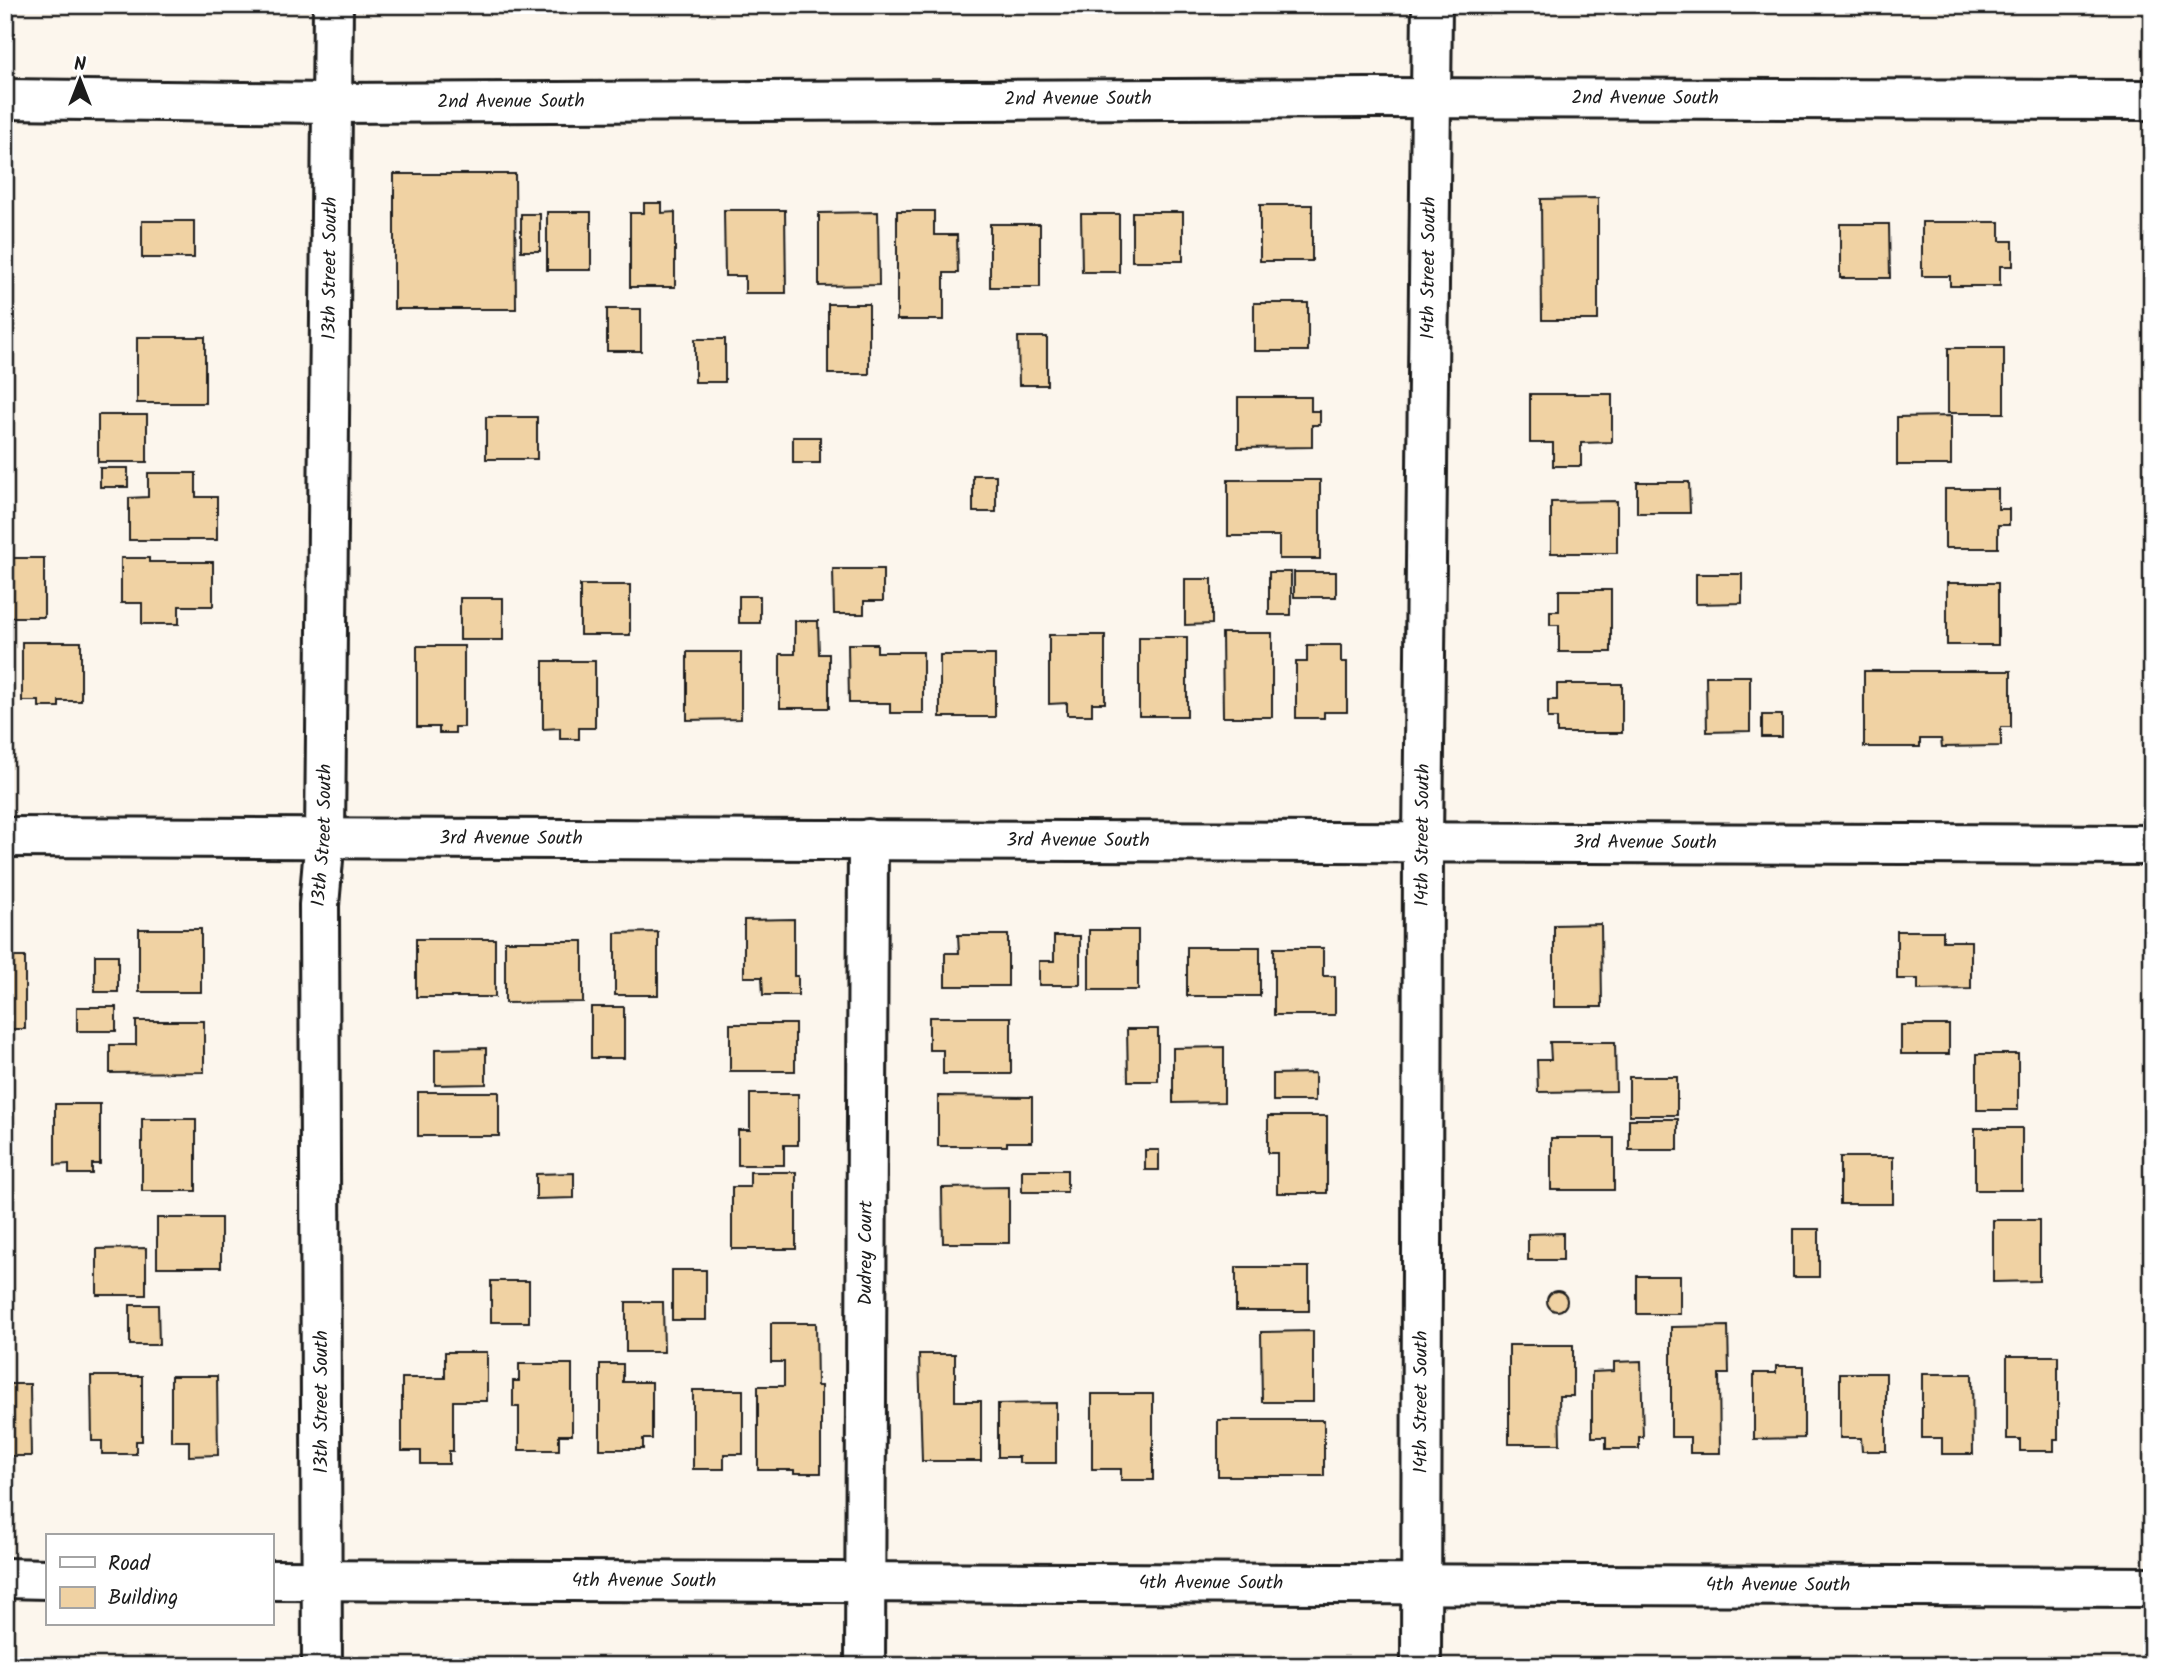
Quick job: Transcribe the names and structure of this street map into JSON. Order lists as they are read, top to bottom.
{
  "streets": {
    "street": [
      "2nd Avenue South",
      "13th Street South",
      "14th Street South",
      "3rd Avenue South",
      "Dudrey Court",
      "4th Avenue South"
    ]
  },
  "crossings": [
    ["2nd Avenue South", "13th Street South"],
    ["2nd Avenue South", "14th Street South"],
    ["13th Street South", "3rd Avenue South"],
    ["13th Street South", "4th Avenue South"],
    ["14th Street South", "3rd Avenue South"],
    ["14th Street South", "4th Avenue South"],
    ["3rd Avenue South", "Dudrey Court"],
    ["Dudrey Court", "4th Avenue South"]
  ],
  "legend": ["Road", "Building"],
  "north": "top"
}
